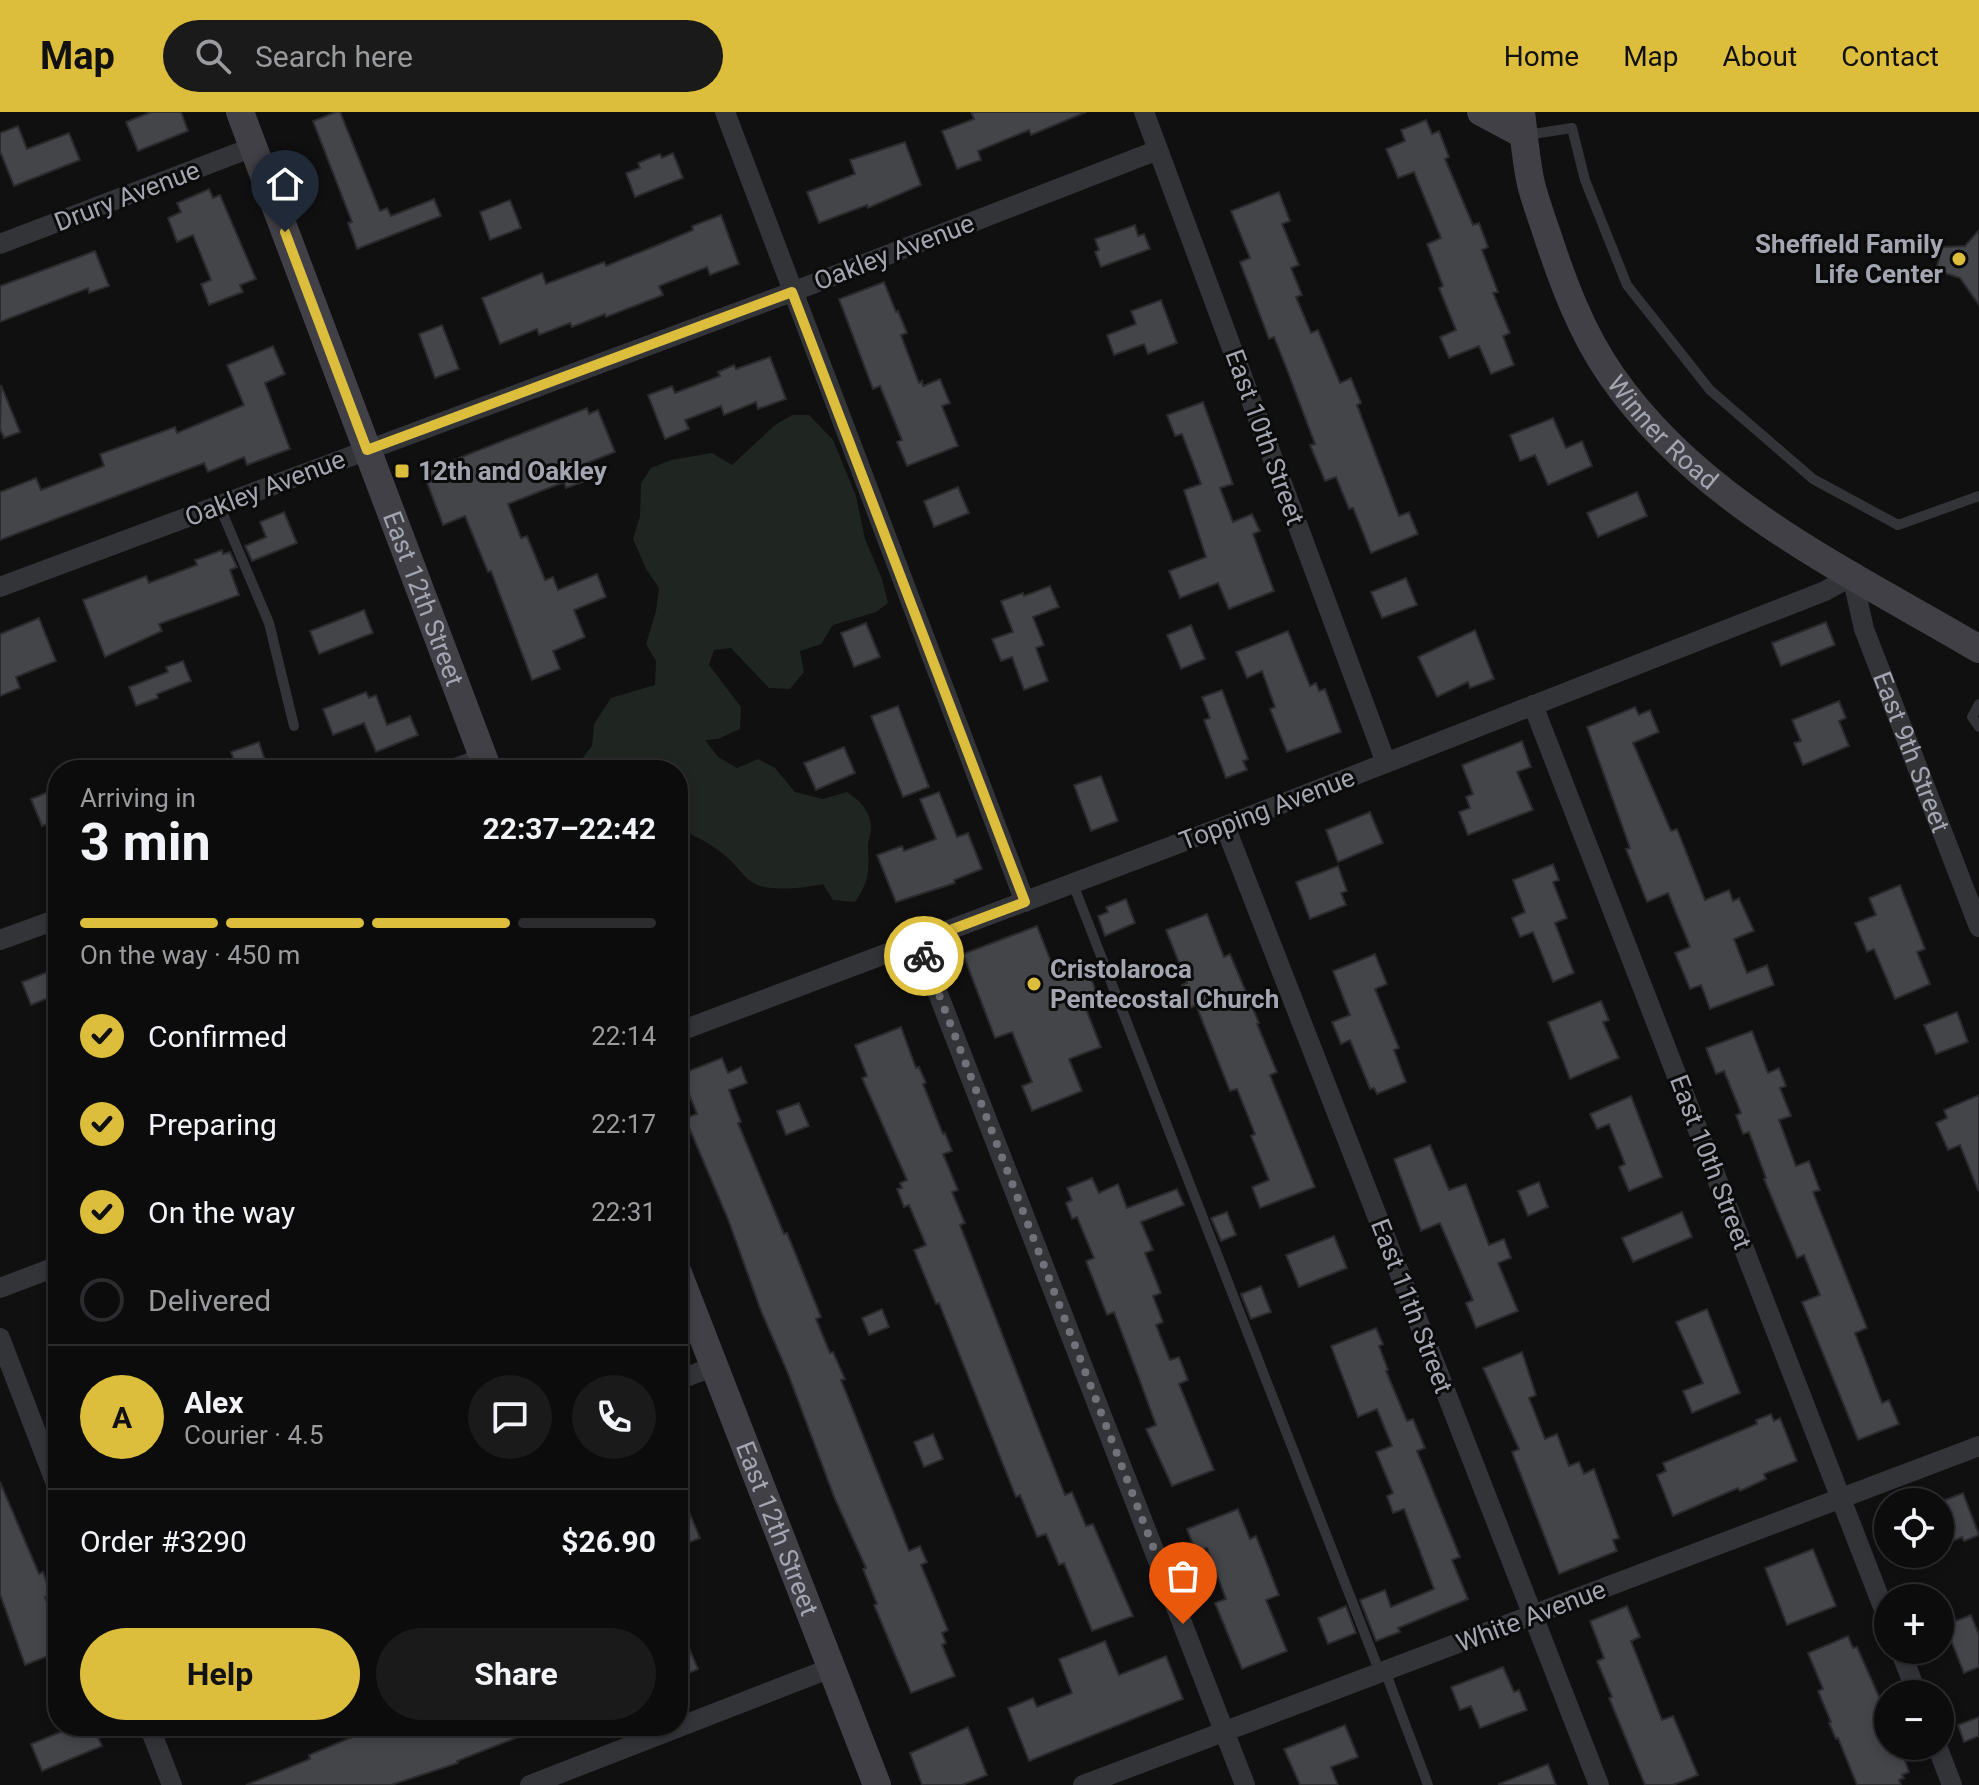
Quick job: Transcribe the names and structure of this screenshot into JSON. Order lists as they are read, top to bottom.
{
  "streets": {
    "street": [
      "Drury Avenue",
      "Oakley Avenue",
      "Winner Road",
      "East 10th Street",
      "East 12th Street",
      "East 9th Street",
      "Topping Avenue",
      "East 11th Street",
      "White Avenue"
    ]
  },
  "crossings": [
    ["Drury Avenue", "East 12th Street"],
    ["Oakley Avenue", "East 10th Street"],
    ["Oakley Avenue", "East 12th Street"],
    ["Winner Road", "East 9th Street"],
    ["Winner Road", "Topping Avenue"],
    ["East 10th Street", "Topping Avenue"],
    ["East 10th Street", "White Avenue"],
    ["East 9th Street", "Topping Avenue"],
    ["Topping Avenue", "East 11th Street"],
    ["East 11th Street", "White Avenue"]
  ],
  "places": {
    "other": ["Sheffield Family Life Center", "Cristolaroca Pentecostal Church"],
    "transit": ["12th and Oakley"]
  },
  "page": {
    "header": "Map",
    "search": "Search here",
    "nav": [
      "Home",
      "Map",
      "About",
      "Contact"
    ],
    "heading": ["3 min", "Arriving in", "22:37–22:42"],
    "panel": [
      "Alex",
      "Courier · 4.5",
      "Order #3290",
      "$26.90"
    ],
    "bar": "On the way · 450 m",
    "list": [
      ["Confirmed", "22:14"],
      ["Preparing", "22:17"],
      ["On the way", "22:31"],
      "Delivered"
    ],
    "round": "A",
    "map_buttons": ["+", "−"],
    "buttons": ["Help", "Share"]
  }
}
